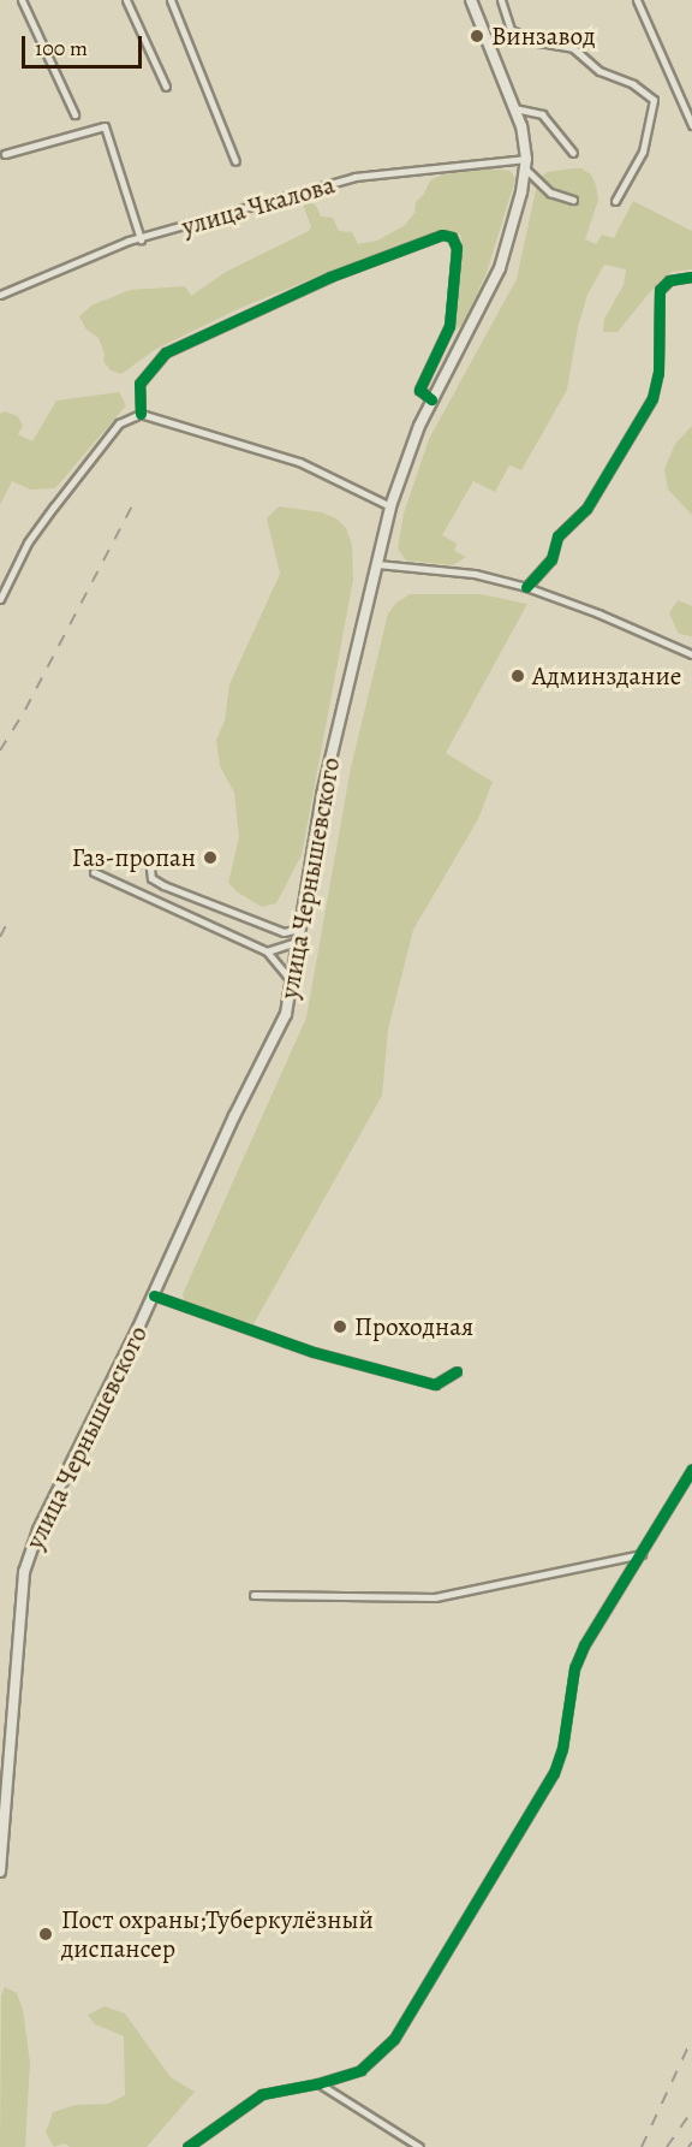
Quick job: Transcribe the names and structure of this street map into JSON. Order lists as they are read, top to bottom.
{
  "streets": {
    "main road": ["улица Чернышевского"],
    "street": ["улица Чкалова"]
  },
  "crossings": [
    ["улица Чкалова", "улица Чернышевского"]
  ],
  "places": [
    "Винзавод",
    "Админздание",
    "Газ-пропан",
    "Проходная",
    "Пост охраны;Туберкулёзный диспансер"
  ],
  "scale_bar": "100 m"
}
